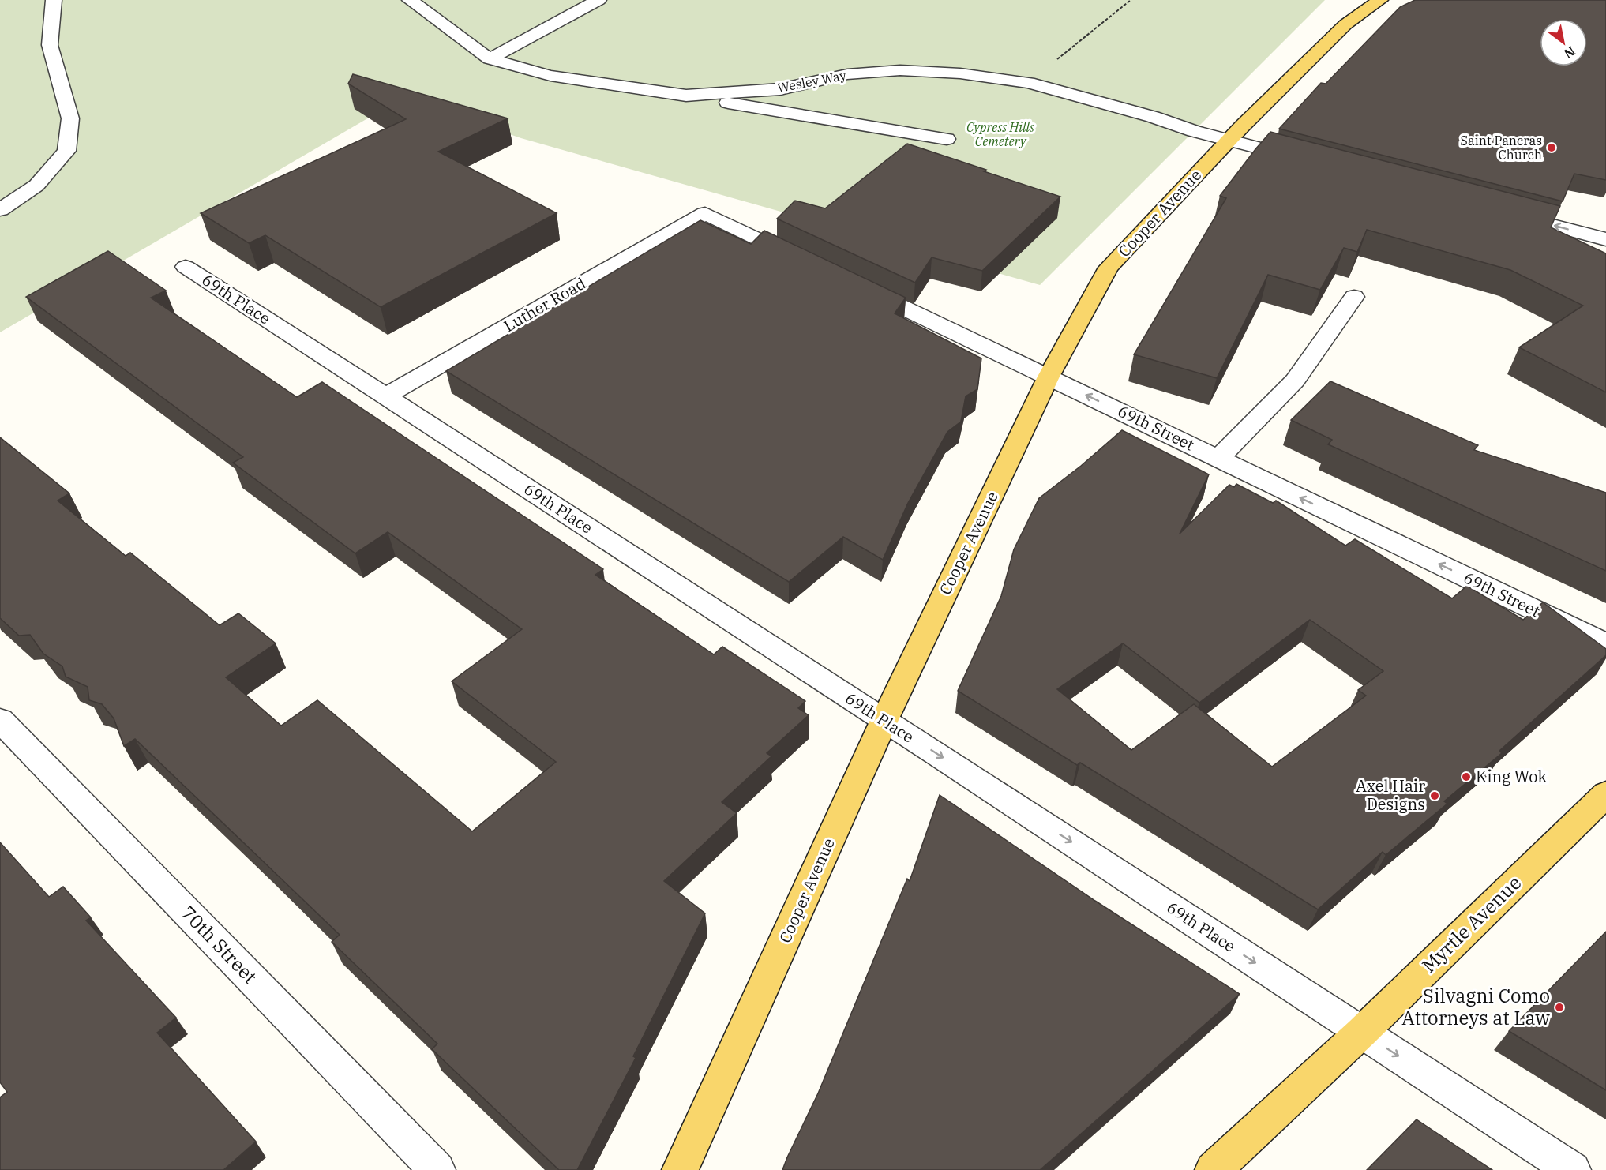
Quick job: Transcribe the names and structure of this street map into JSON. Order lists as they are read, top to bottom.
{
  "streets": {
    "main road": ["Cooper Avenue", "Myrtle Avenue"],
    "street": [
      "Wesley Way",
      "69th Place",
      "Luther Road",
      "69th Street",
      "70th Street"
    ]
  },
  "crossings": [
    ["Wesley Way", "Cooper Avenue"],
    ["Cooper Avenue", "69th Place"],
    ["Cooper Avenue", "69th Street"],
    ["69th Place", "Luther Road"],
    ["69th Place", "Myrtle Avenue"]
  ],
  "one_way": ["69th Place", "69th Street"],
  "parks": ["Cypress Hills Cemetery"],
  "places": [
    "Saint Pancras Church",
    "King Wok",
    "Axel Hair Designs",
    "Silvagni Como Attorneys at Law"
  ],
  "north": "bottom right"
}
